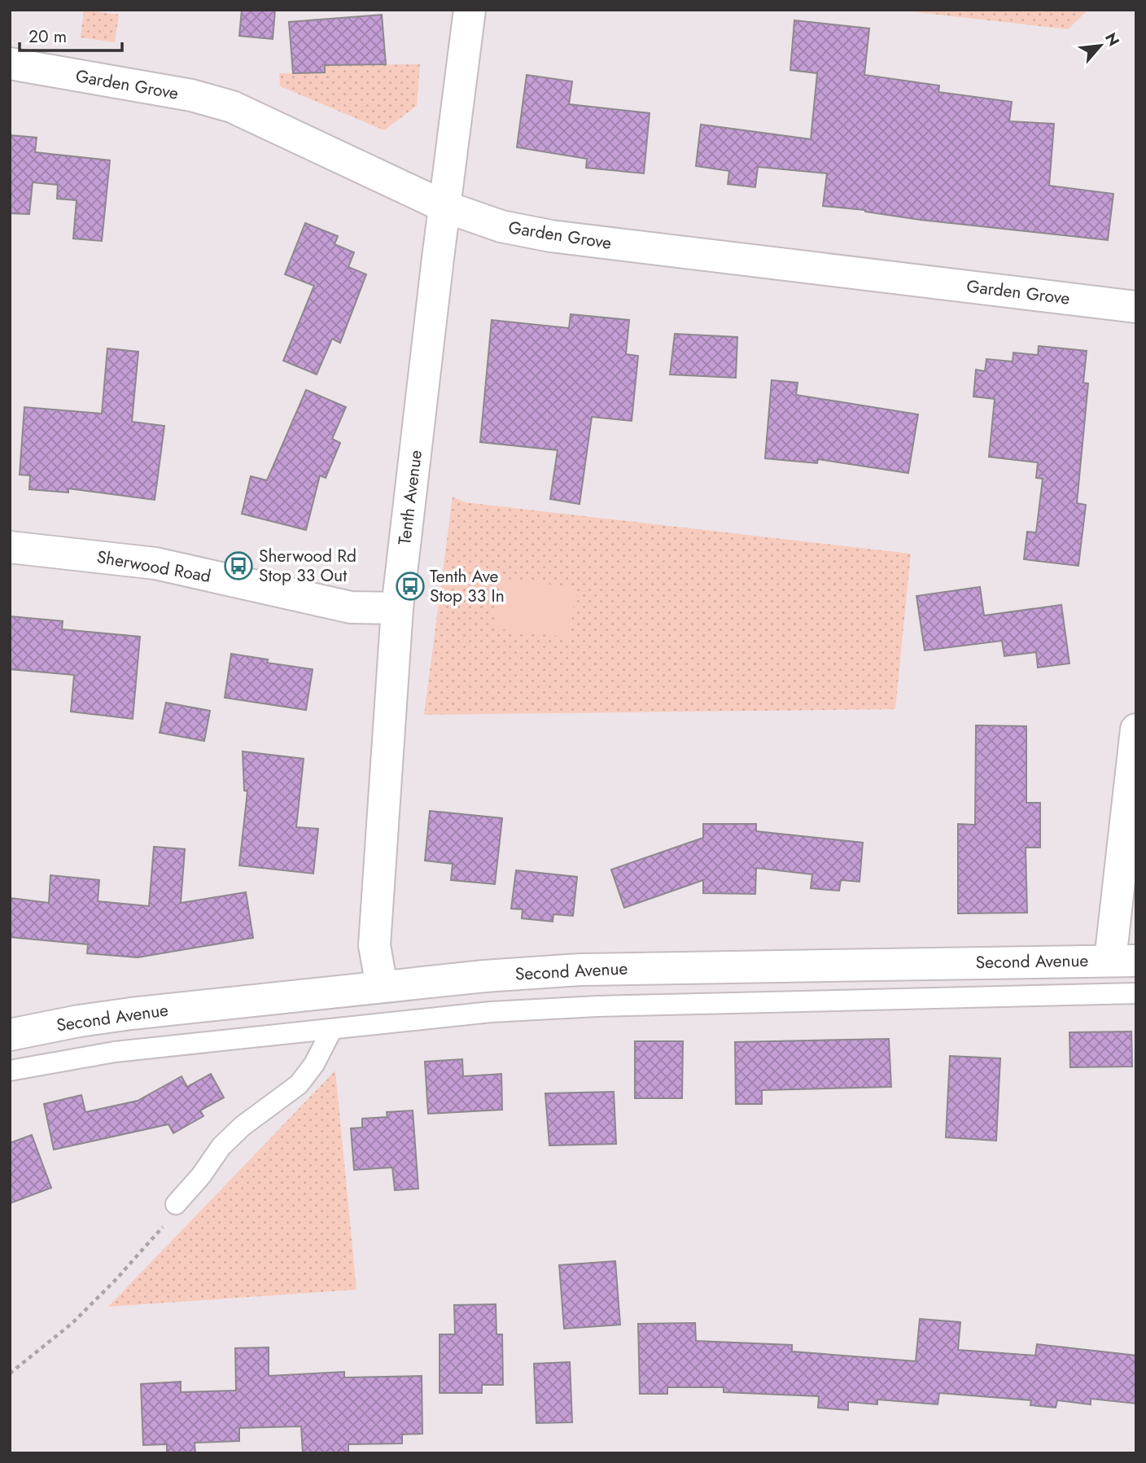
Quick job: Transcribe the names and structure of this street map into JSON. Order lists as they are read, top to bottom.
{
  "streets": {
    "street": [
      "Garden Grove",
      "Tenth Avenue",
      "Sherwood Road",
      "Second Avenue"
    ]
  },
  "crossings": [
    ["Garden Grove", "Tenth Avenue"],
    ["Tenth Avenue", "Sherwood Road"],
    ["Tenth Avenue", "Second Avenue"]
  ],
  "places": {
    "bus stop": ["Sherwood Rd Stop 33 Out", "Tenth Ave Stop 33 In"]
  },
  "scale_bar": "20 m",
  "north": "top right"
}
